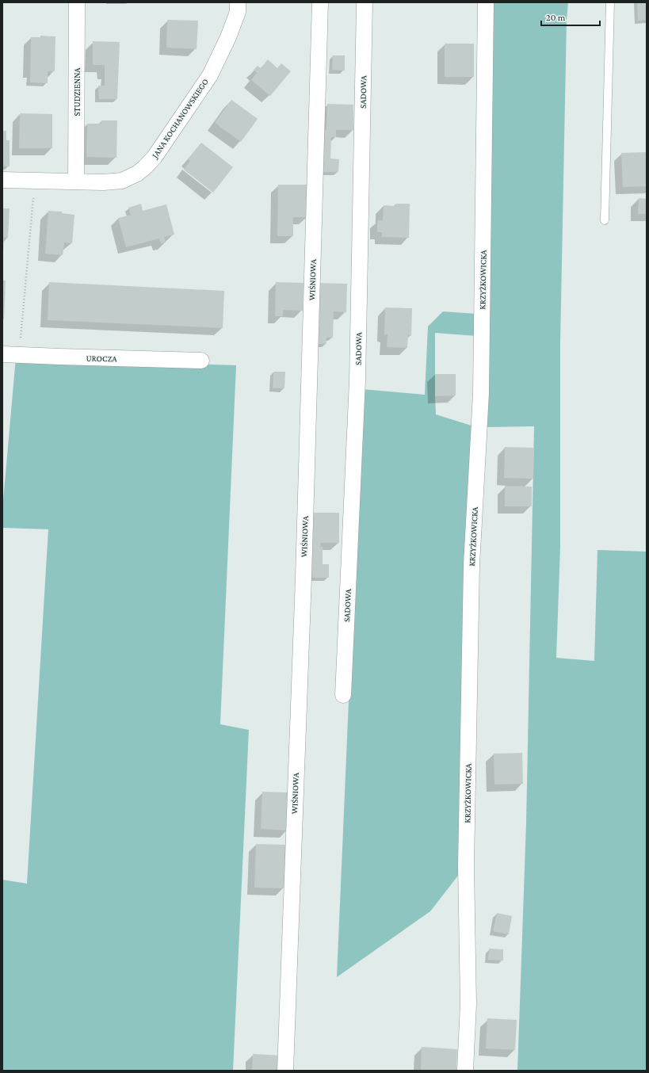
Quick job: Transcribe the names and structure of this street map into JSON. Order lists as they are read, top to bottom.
{
  "streets": {
    "street": [
      "STUDZIENNA",
      "SADOWA",
      "JANA KOCHANOWSKIEGO",
      "WIŚNIOWA",
      "KRZYŻKOWICKA",
      "UROCZA"
    ]
  },
  "crossings": [
    ["STUDZIENNA", "JANA KOCHANOWSKIEGO"]
  ],
  "scale_bar": "20 m"
}
